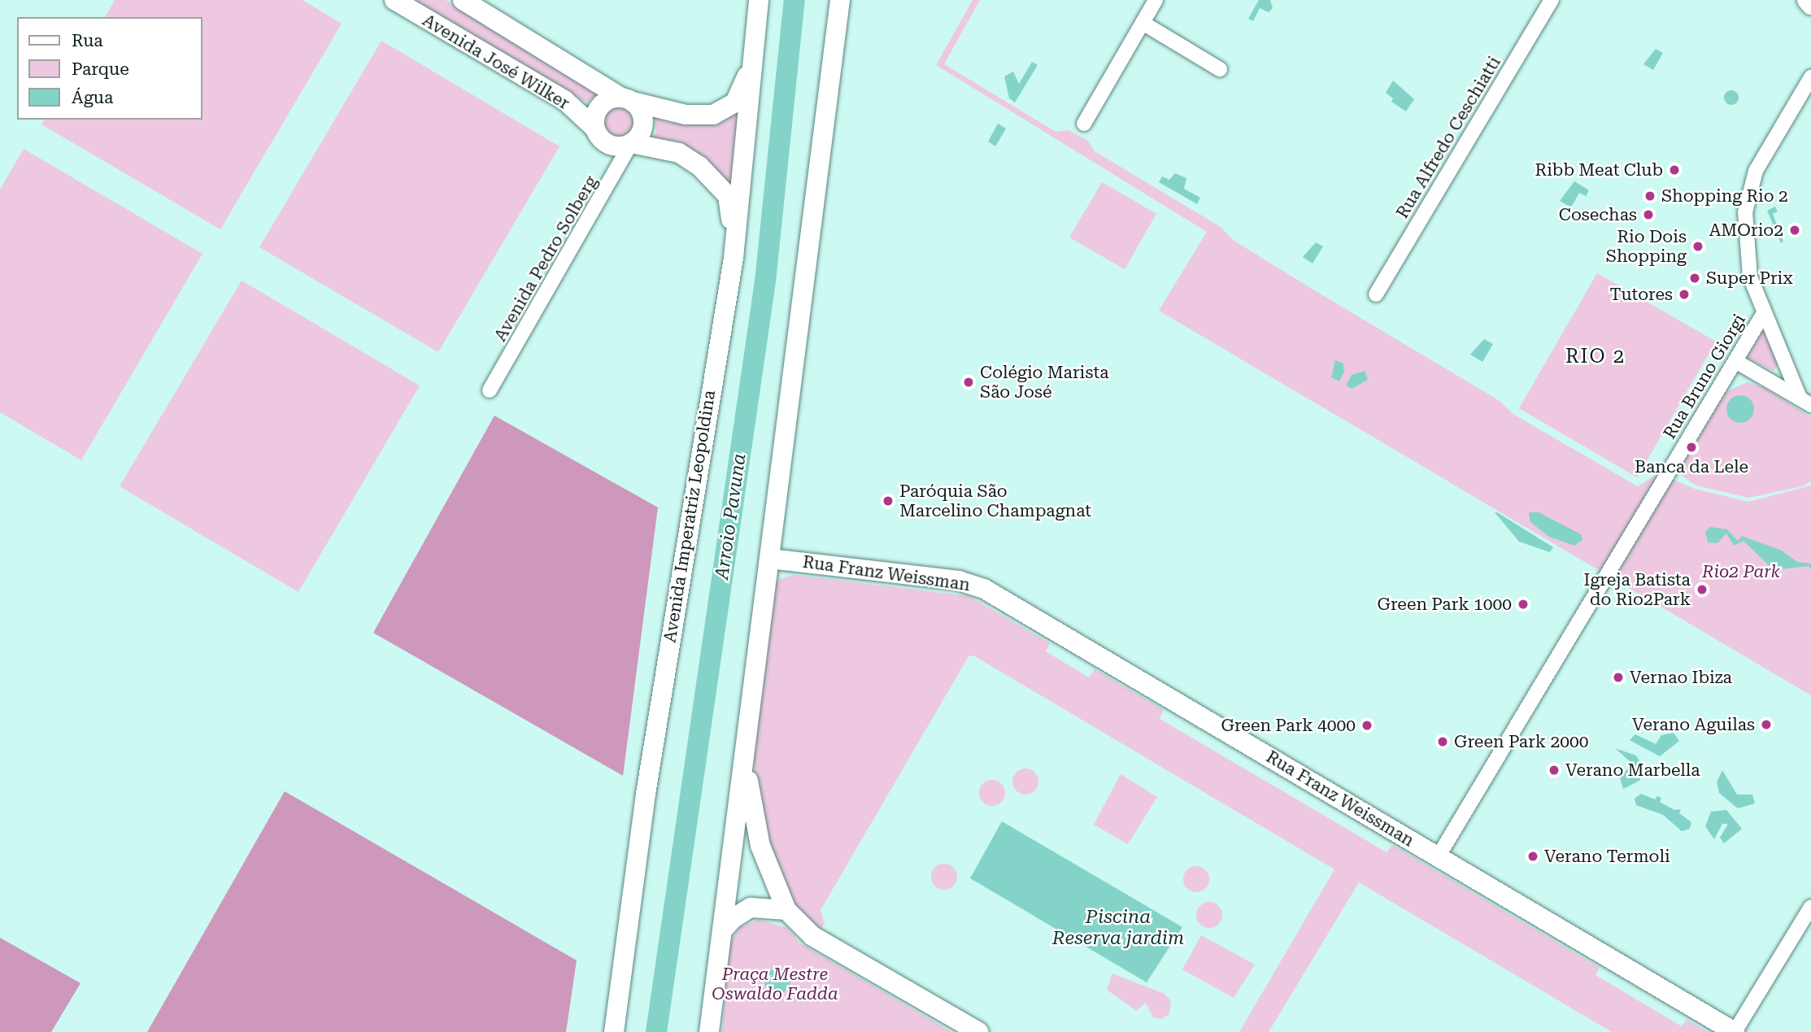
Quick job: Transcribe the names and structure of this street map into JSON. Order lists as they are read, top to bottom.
{
  "streets": {
    "street": [
      "Avenida José Wilker",
      "Rua Alfredo Ceschiatti",
      "Avenida Pedro Solberg",
      "Rua Bruno Giorgi",
      "Avenida Imperatriz Leopoldina",
      "Rua Franz Weissman"
    ]
  },
  "crossings": [
    ["Avenida José Wilker", "Avenida Pedro Solberg"],
    ["Avenida José Wilker", "Avenida Imperatriz Leopoldina"],
    ["Rua Bruno Giorgi", "Rua Franz Weissman"]
  ],
  "districts": ["RIO 2"],
  "water": ["Arroio Pavuna", "Piscina Reserva jardim"],
  "parks": ["Rio2 Park", "Praça Mestre Oswaldo Fadda"],
  "places": [
    "Ribb Meat Club",
    "Shopping Rio 2",
    "Cosechas",
    "AMOrio2",
    "Rio Dois Shopping",
    "Super Prix",
    "Tutores",
    "Colégio Marista São José",
    "Banca da Lele",
    "Paróquia São Marcelino Champagnat",
    "Igreja Batista do Rio2Park",
    "Green Park 1000",
    "Vernao Ibiza",
    "Verano Aguilas",
    "Green Park 4000",
    "Green Park 2000",
    "Verano Marbella",
    "Verano Termoli"
  ],
  "legend": ["Rua", "Parque", "Água"]
}
